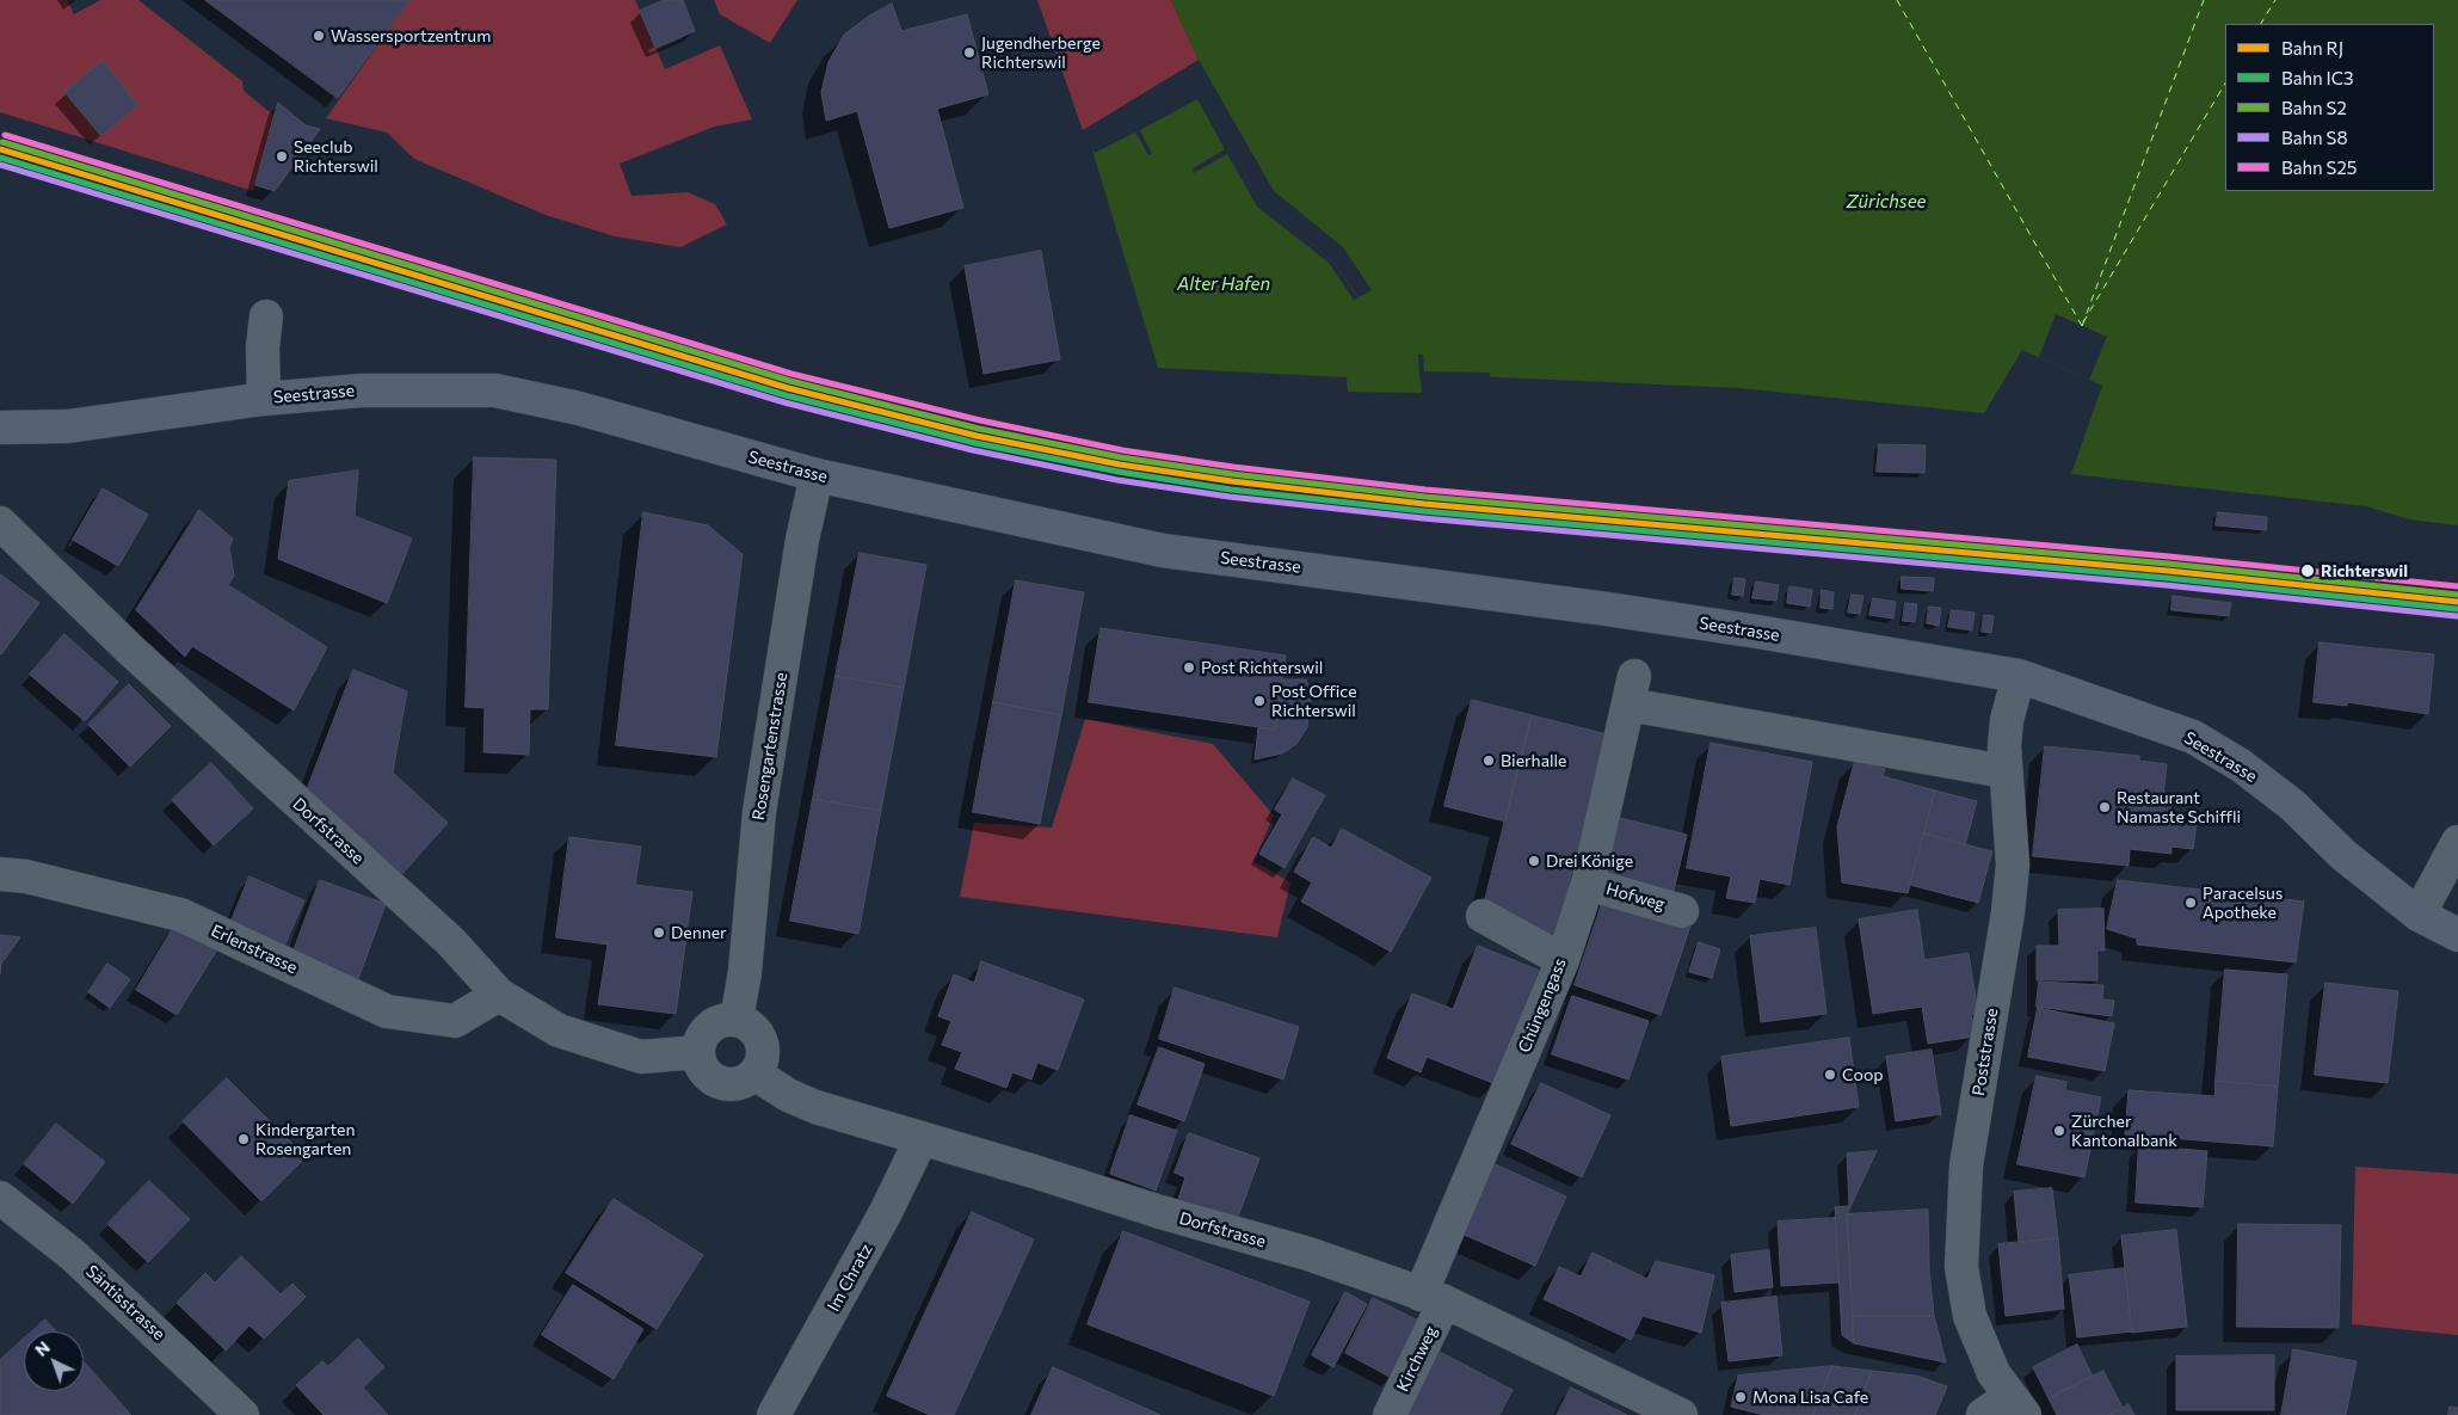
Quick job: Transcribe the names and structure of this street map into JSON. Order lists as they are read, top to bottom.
{
  "streets": {
    "main road": ["Seestrasse"],
    "street": [
      "Rosengartenstrasse",
      "Dorfstrasse",
      "Hofweg",
      "Erlenstrasse",
      "Chüngengass",
      "Poststrasse",
      "Im Chratz",
      "Säntisstrasse",
      "Kirchweg"
    ]
  },
  "crossings": [
    ["Seestrasse", "Rosengartenstrasse"],
    ["Seestrasse", "Poststrasse"],
    ["Rosengartenstrasse", "Dorfstrasse"],
    ["Dorfstrasse", "Erlenstrasse"],
    ["Dorfstrasse", "Chüngengass"],
    ["Dorfstrasse", "Im Chratz"],
    ["Dorfstrasse", "Kirchweg"],
    ["Hofweg", "Chüngengass"],
    ["Chüngengass", "Poststrasse"],
    ["Chüngengass", "Kirchweg"]
  ],
  "water": ["Zürichsee", "Alter Hafen"],
  "places": [
    "Wassersportzentrum",
    "Jugendherberge Richterswil",
    "Seeclub Richterswil",
    "Richterswil",
    "Post Richterswil",
    "Post Office Richterswil",
    "Bierhalle",
    "Restaurant Namaste Schiffli",
    "Drei Könige",
    "Paracelsus Apotheke",
    "Denner",
    "Coop",
    "Zürcher Kantonalbank",
    "Kindergarten Rosengarten",
    "Mona Lisa Cafe"
  ],
  "lines": [
    "rail line S25",
    "rail line S2",
    "rail line RJ",
    "rail line IC3",
    "rail line S8"
  ],
  "legend": [
    "Bahn RJ",
    "Bahn IC3",
    "Bahn S2",
    "Bahn S8",
    "Bahn S25"
  ],
  "north": "top left"
}
